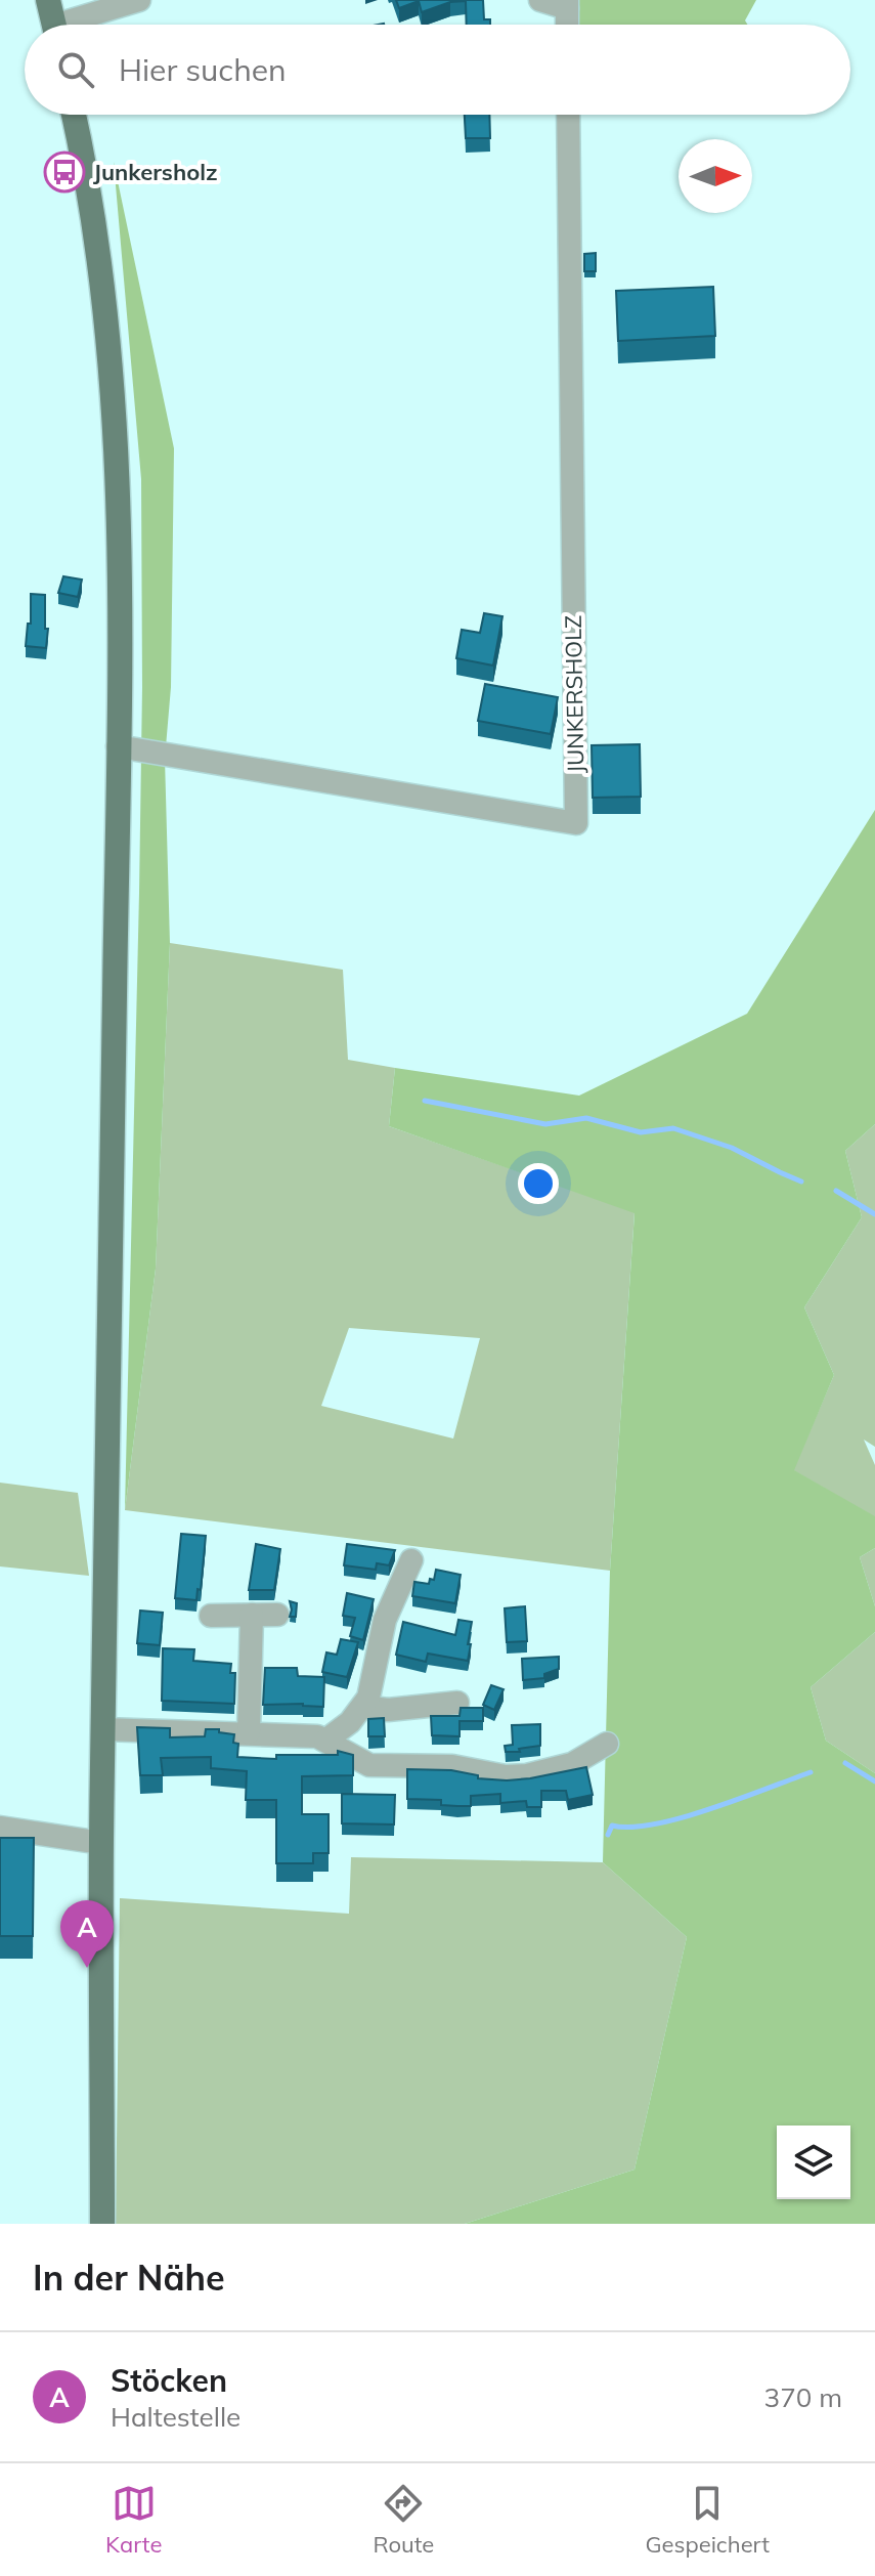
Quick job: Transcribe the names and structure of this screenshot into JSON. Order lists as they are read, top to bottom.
{
  "streets": {
    "street": ["JUNKERSHOLZ"]
  },
  "places": {
    "bus stop": ["Junkersholz"]
  },
  "north": "right",
  "page": {
    "search": "Hier suchen",
    "pins": "A",
    "heading": "In der Nähe",
    "list": [
      {
        "mark": "A",
        "name": "Stöcken",
        "note": "Haltestelle",
        "value": "370 m"
      }
    ],
    "nav": ["Karte", "Route", "Gespeichert"]
  }
}
